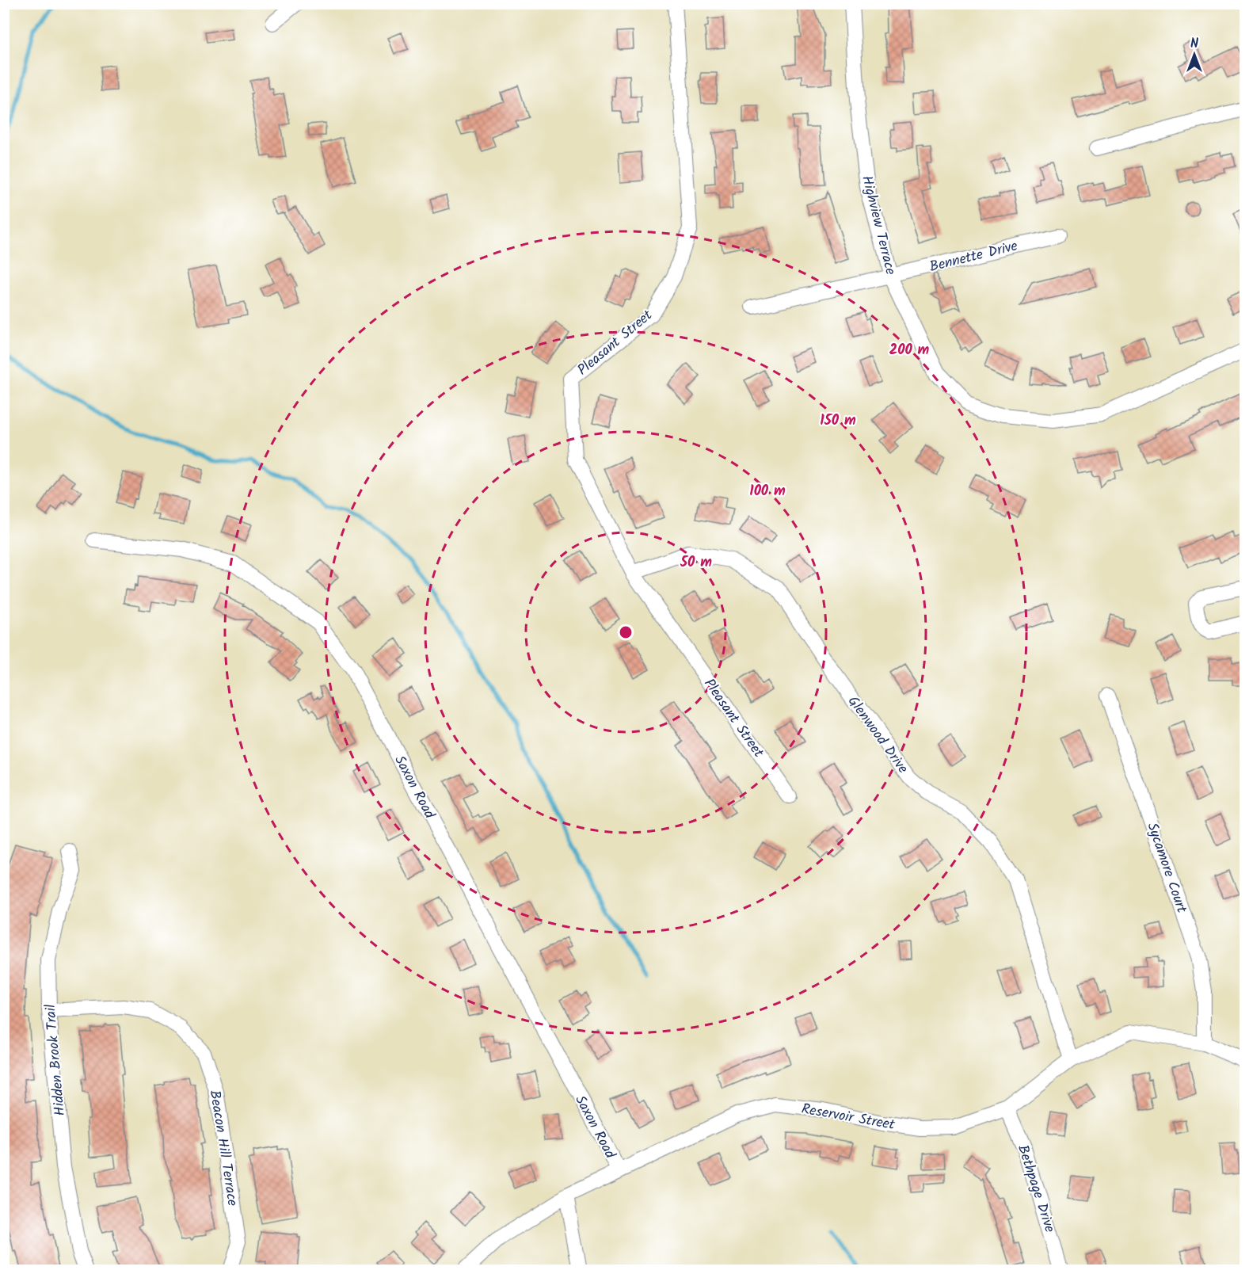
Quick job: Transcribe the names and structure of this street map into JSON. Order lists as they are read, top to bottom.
{
  "streets": {
    "street": [
      "Highview Terrace",
      "Bennette Drive",
      "Pleasant Street",
      "Glenwood Drive",
      "Saxon Road",
      "Sycamore Court",
      "Hidden Brook Trail",
      "Reservoir Street",
      "Beacon Hill Terrace",
      "Bethpage Drive"
    ]
  },
  "crossings": [
    ["Highview Terrace", "Bennette Drive"],
    ["Pleasant Street", "Glenwood Drive"],
    ["Glenwood Drive", "Reservoir Street"],
    ["Saxon Road", "Reservoir Street"],
    ["Sycamore Court", "Reservoir Street"],
    ["Hidden Brook Trail", "Beacon Hill Terrace"],
    ["Reservoir Street", "Bethpage Drive"]
  ],
  "north": "top",
  "rings": [
    "200 m",
    "150 m",
    "100 m",
    "50 m"
  ]
}
